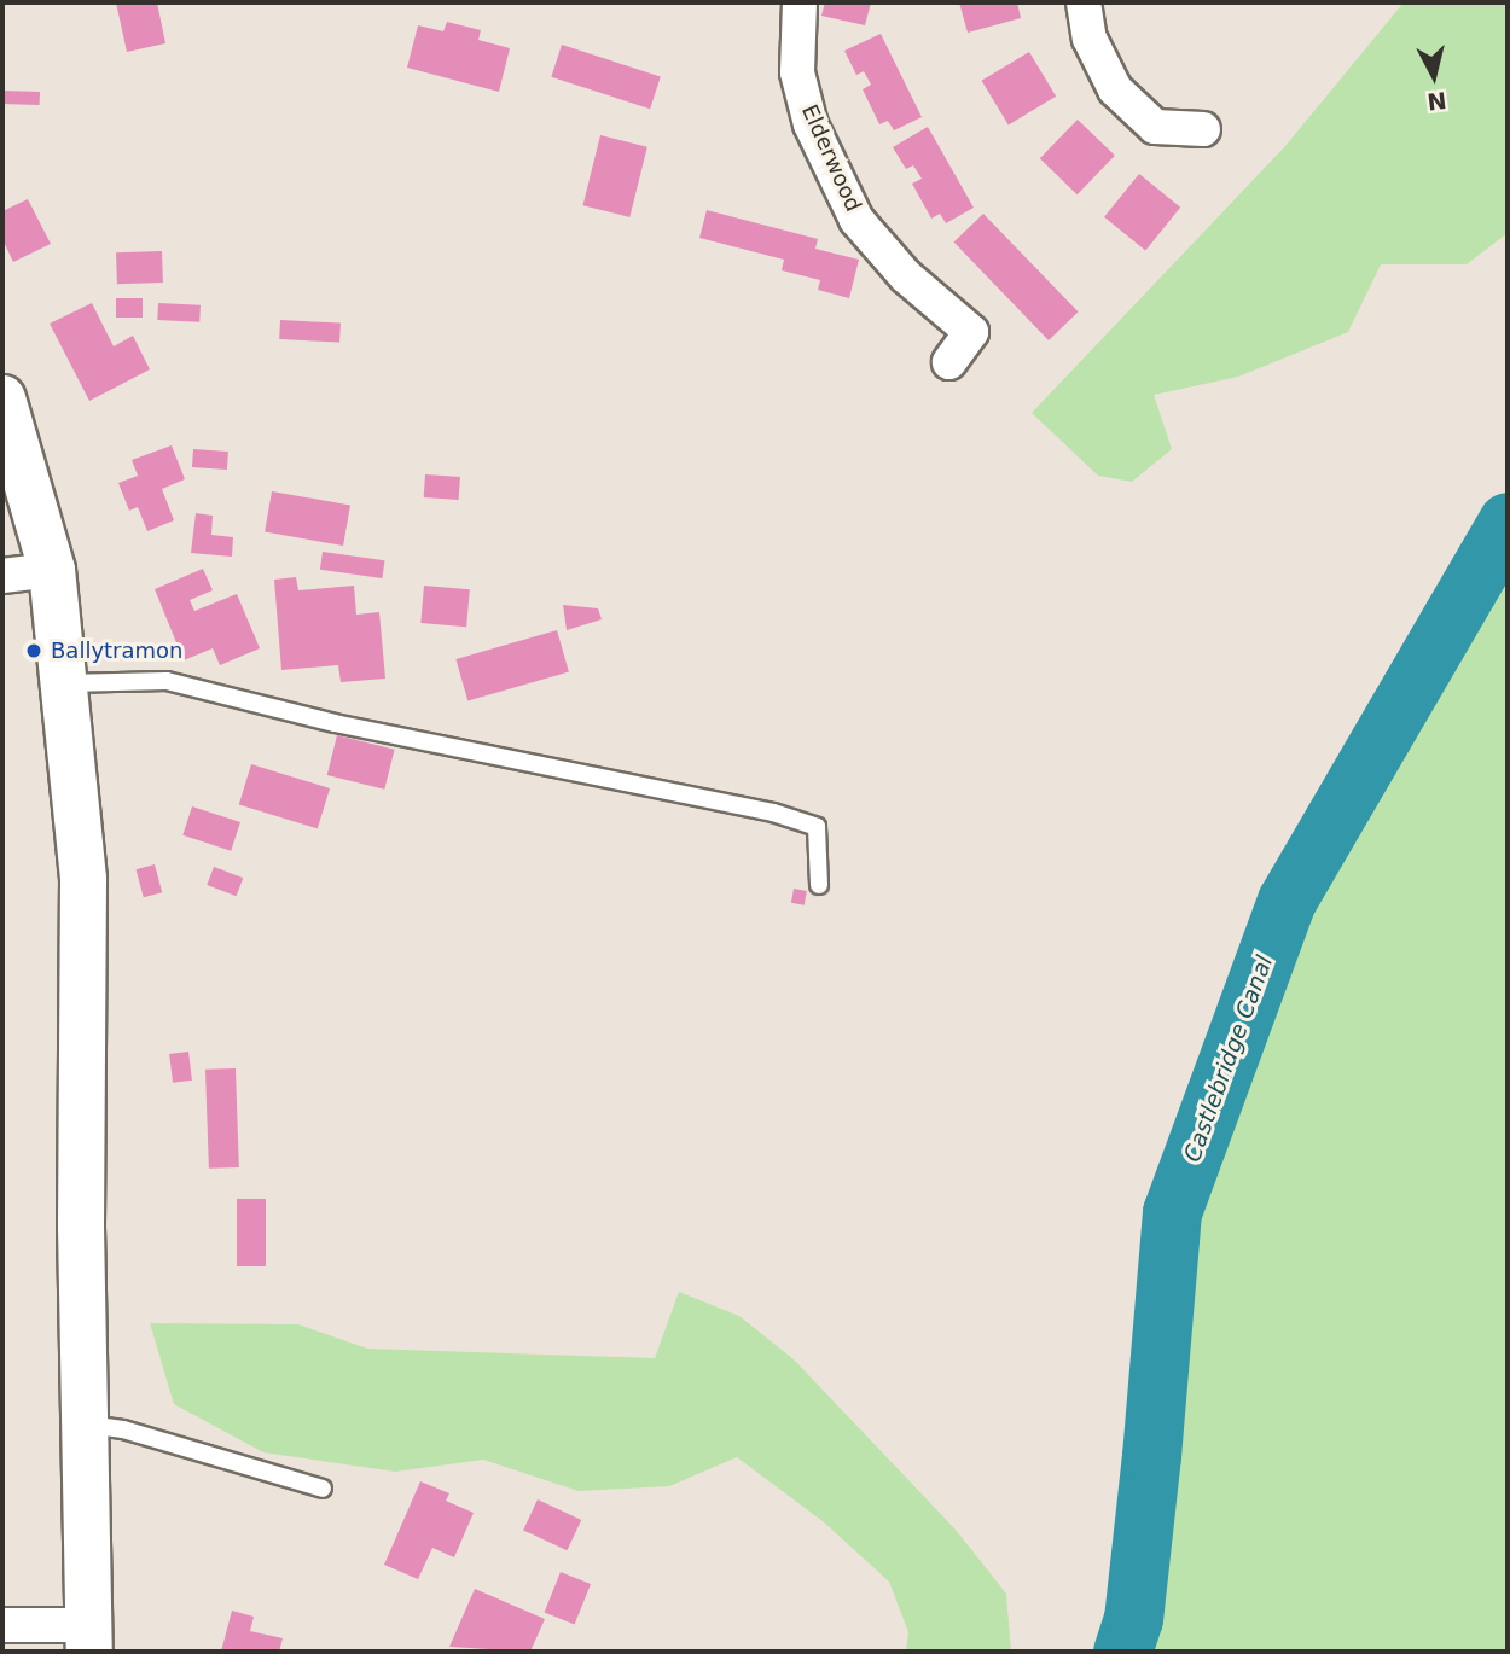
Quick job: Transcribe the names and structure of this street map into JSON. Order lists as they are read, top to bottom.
{
  "streets": {
    "street": ["Elderwood"]
  },
  "water": ["Castlebridge Canal"],
  "places": ["Ballytramon"],
  "north": "bottom"
}
